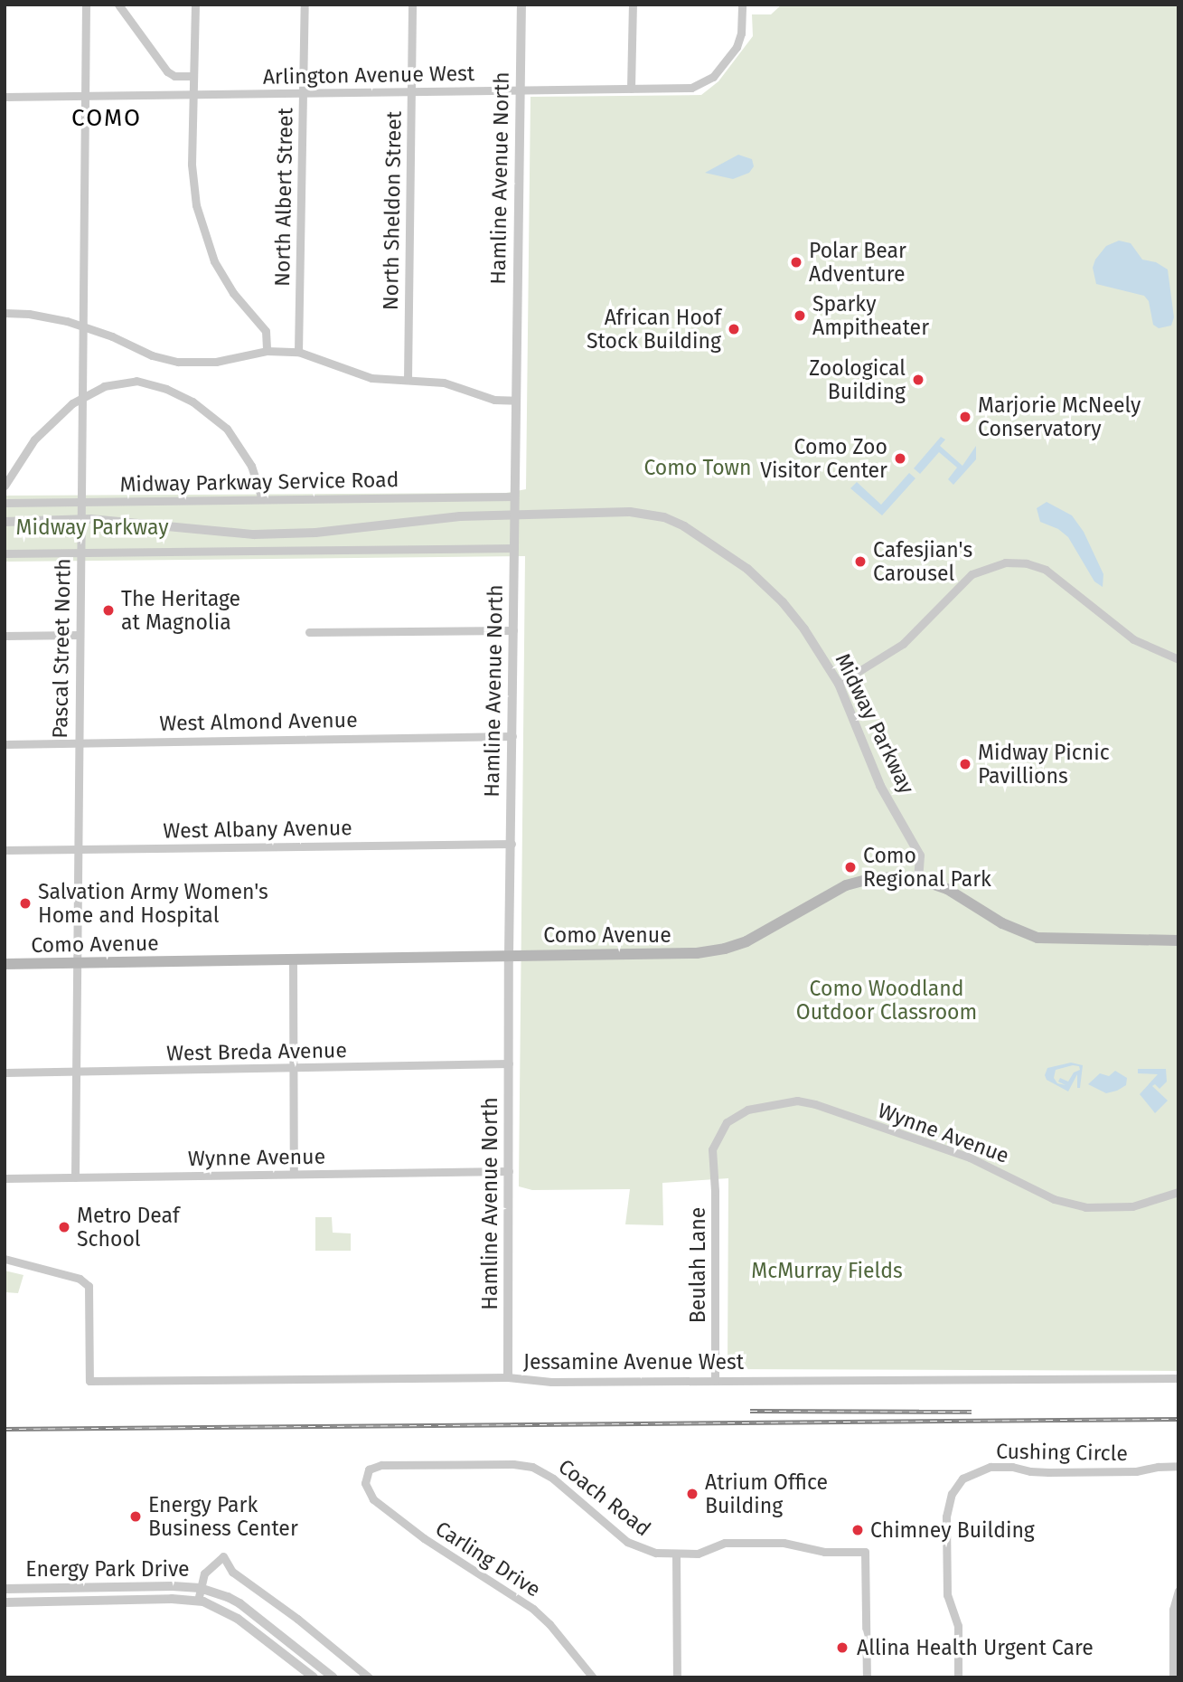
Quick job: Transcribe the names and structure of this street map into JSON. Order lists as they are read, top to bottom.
{
  "streets": {
    "main road": ["Como Avenue"],
    "street": [
      "Arlington Avenue West",
      "Hamline Avenue North",
      "North Albert Street",
      "North Sheldon Street",
      "Midway Parkway Service Road",
      "Pascal Street North",
      "West Almond Avenue",
      "Midway Parkway",
      "West Albany Avenue",
      "West Breda Avenue",
      "Wynne Avenue",
      "Beulah Lane",
      "Jessamine Avenue West",
      "Cushing Circle",
      "Coach Road",
      "Carling Drive",
      "Energy Park Drive"
    ]
  },
  "crossings": [
    ["Arlington Avenue West", "Hamline Avenue North"],
    ["Arlington Avenue West", "North Albert Street"],
    ["Arlington Avenue West", "North Sheldon Street"],
    ["Arlington Avenue West", "Pascal Street North"],
    ["Hamline Avenue North", "Midway Parkway Service Road"],
    ["Hamline Avenue North", "West Almond Avenue"],
    ["Hamline Avenue North", "Midway Parkway"],
    ["Hamline Avenue North", "West Albany Avenue"],
    ["Hamline Avenue North", "Como Avenue"],
    ["Hamline Avenue North", "West Breda Avenue"],
    ["Hamline Avenue North", "Wynne Avenue"],
    ["Hamline Avenue North", "Jessamine Avenue West"],
    ["Midway Parkway Service Road", "Pascal Street North"],
    ["Pascal Street North", "West Almond Avenue"],
    ["Pascal Street North", "Midway Parkway"],
    ["Pascal Street North", "West Albany Avenue"],
    ["Pascal Street North", "Como Avenue"],
    ["Pascal Street North", "West Breda Avenue"],
    ["Pascal Street North", "Wynne Avenue"],
    ["Midway Parkway", "Como Avenue"],
    ["Wynne Avenue", "Beulah Lane"],
    ["Beulah Lane", "Jessamine Avenue West"],
    ["Coach Road", "Carling Drive"]
  ],
  "districts": ["COMO"],
  "parks": [
    "Como Town",
    "Midway Parkway",
    "Como Woodland Outdoor Classroom",
    "McMurray Fields"
  ],
  "places": [
    "Polar Bear Adventure",
    "Sparky Ampitheater",
    "African Hoof Stock Building",
    "Zoological Building",
    "Marjorie McNeely Conservatory",
    "Como Zoo Visitor Center",
    "Cafesjian's Carousel",
    "The Heritage at Magnolia",
    "Midway Picnic Pavillions",
    "Como Regional Park",
    "Salvation Army Women's Home and Hospital",
    "Metro Deaf School",
    "Atrium Office Building",
    "Energy Park Business Center",
    "Chimney Building",
    "Allina Health Urgent Care"
  ]
}
